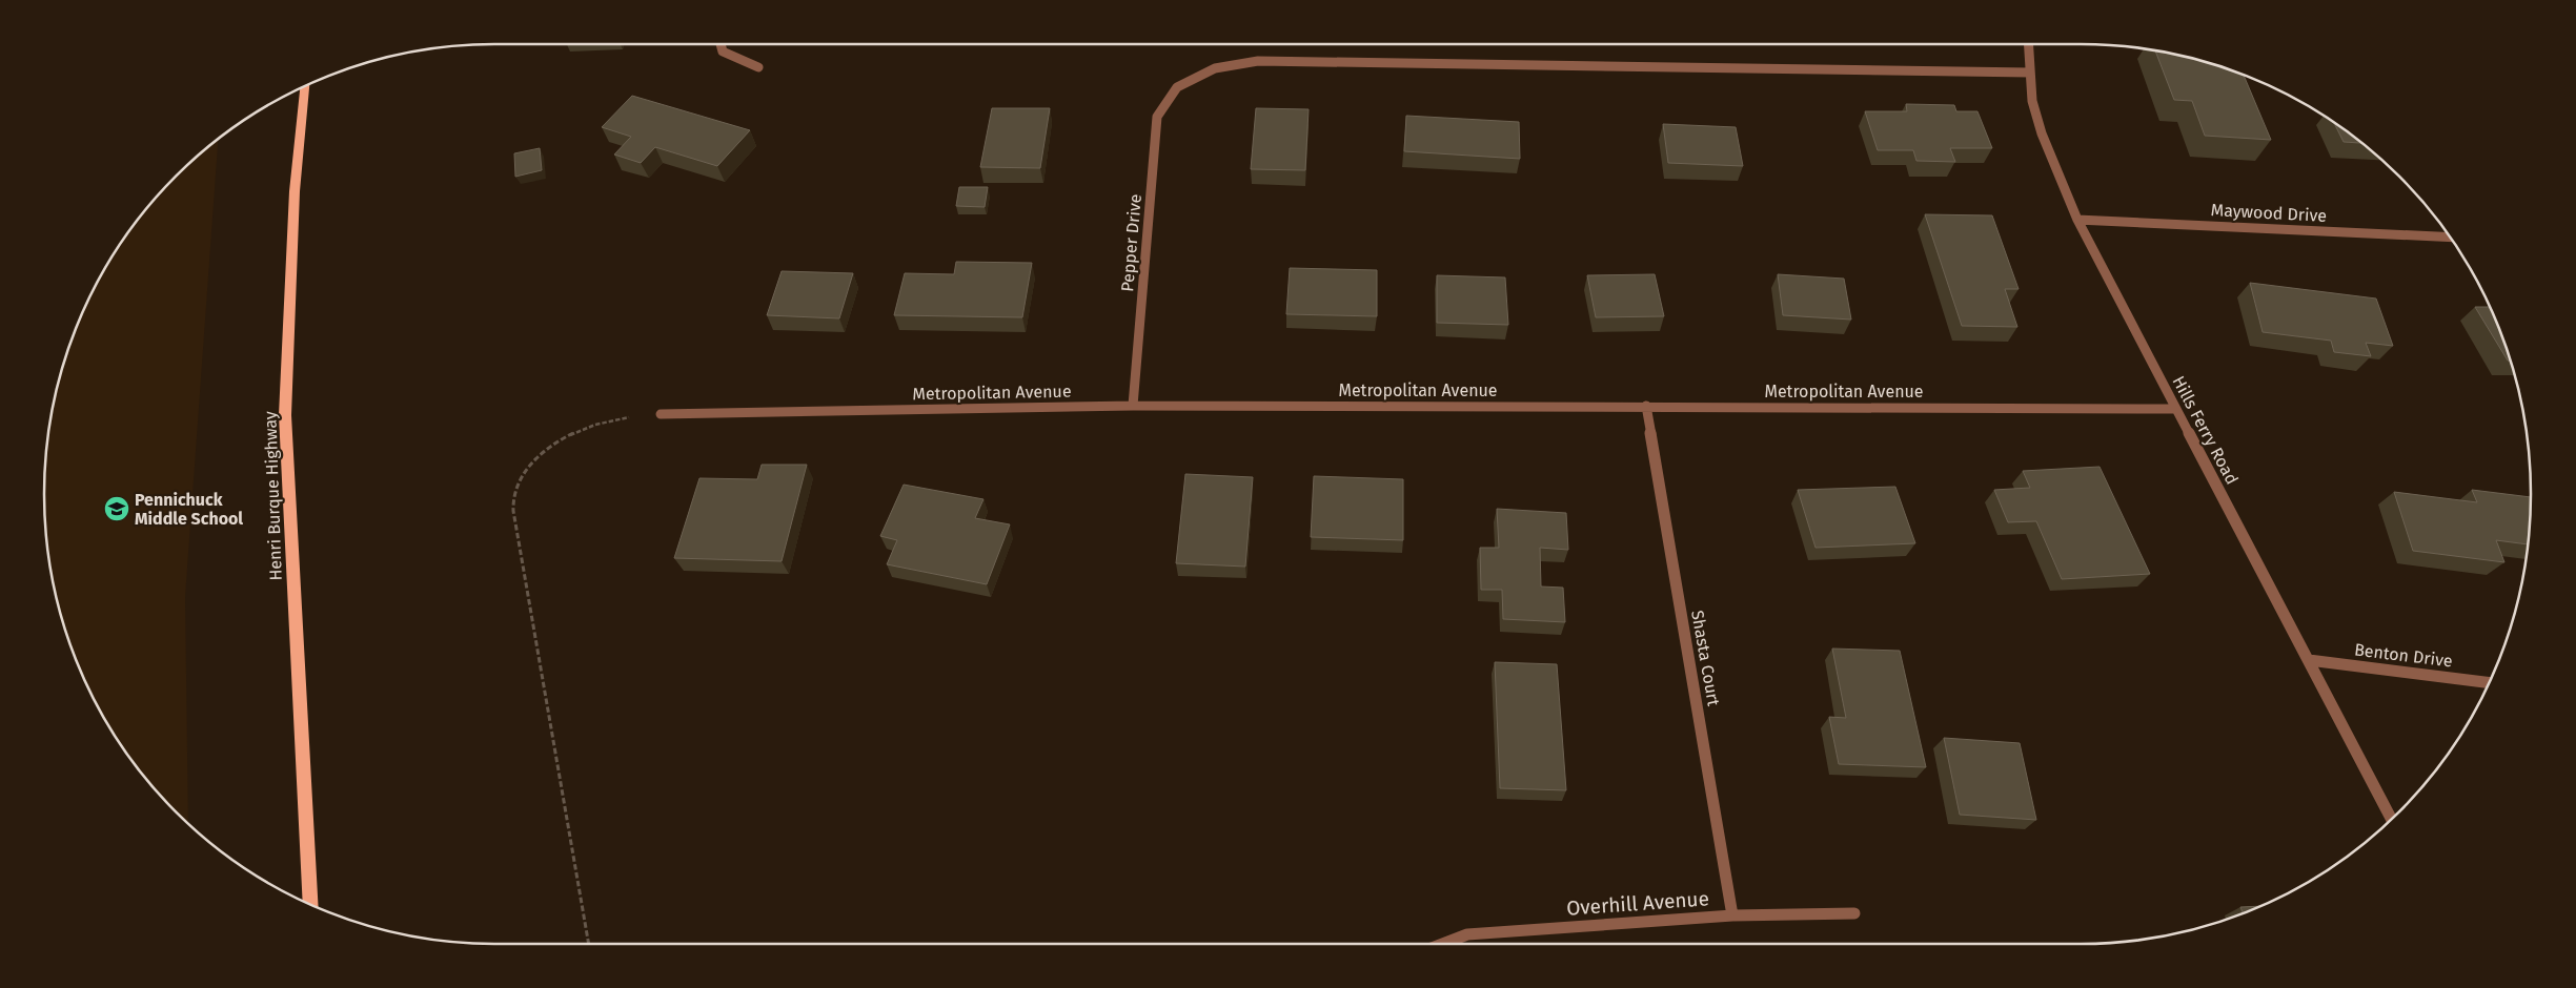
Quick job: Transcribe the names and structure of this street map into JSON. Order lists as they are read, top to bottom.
{
  "streets": {
    "main road": ["Henri Burque Highway"],
    "street": [
      "Maywood Drive",
      "Pepper Drive",
      "Metropolitan Avenue",
      "Hills Ferry Road",
      "Benton Drive",
      "Shasta Court",
      "Overhill Avenue"
    ]
  },
  "crossings": [
    ["Maywood Drive", "Hills Ferry Road"],
    ["Pepper Drive", "Metropolitan Avenue"],
    ["Pepper Drive", "Hills Ferry Road"],
    ["Metropolitan Avenue", "Hills Ferry Road"],
    ["Metropolitan Avenue", "Shasta Court"],
    ["Hills Ferry Road", "Benton Drive"],
    ["Shasta Court", "Overhill Avenue"]
  ],
  "places": {
    "school or university": ["Pennichuck Middle School"]
  }
}
